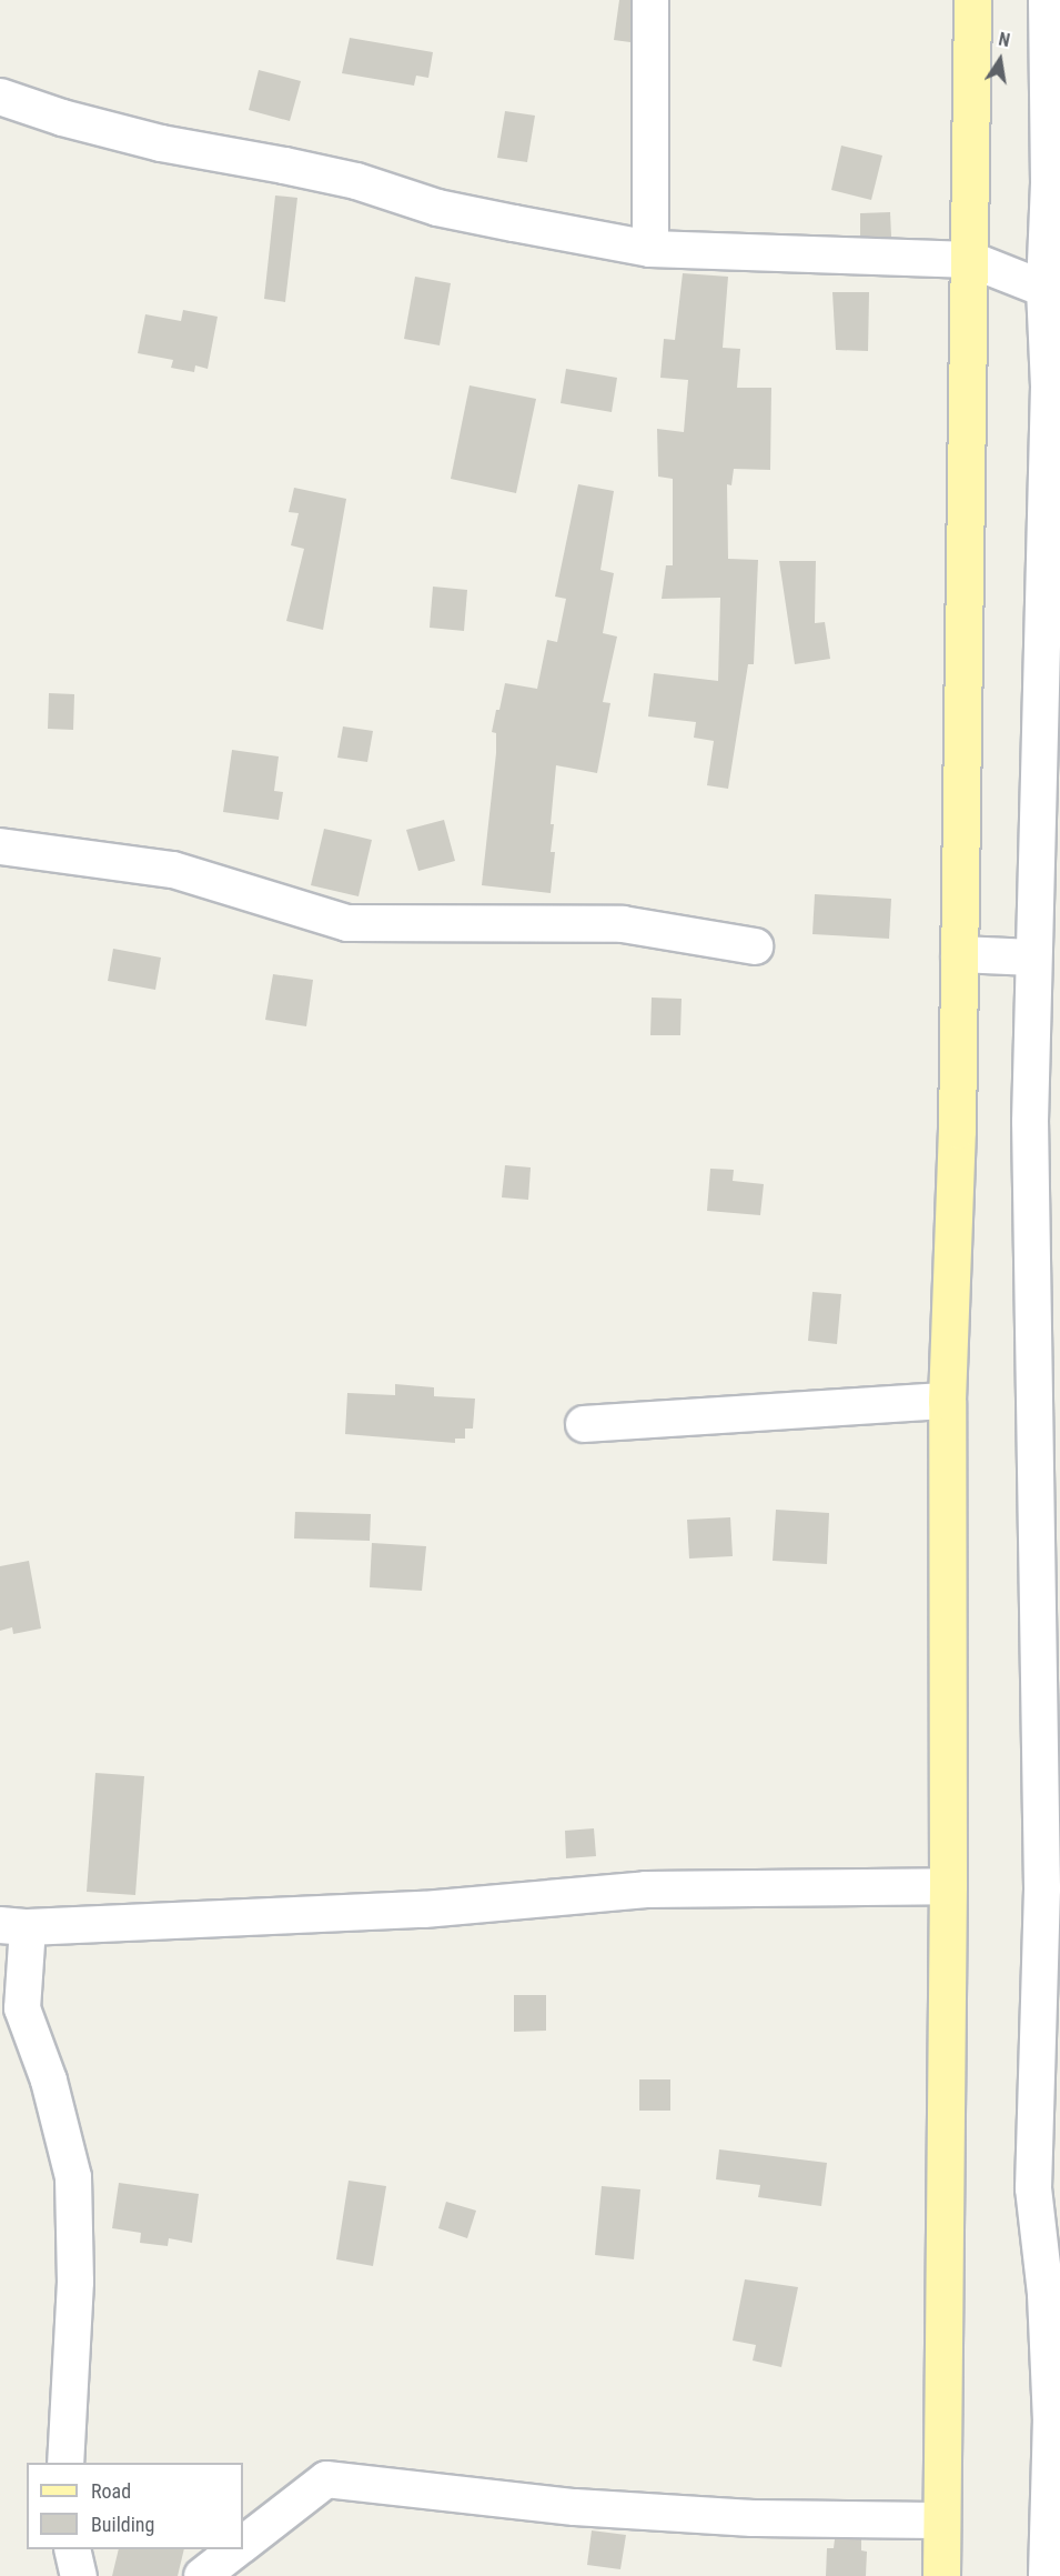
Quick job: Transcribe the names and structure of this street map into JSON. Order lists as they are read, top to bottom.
{
  "legend": ["Road", "Building"],
  "north": "top"
}
